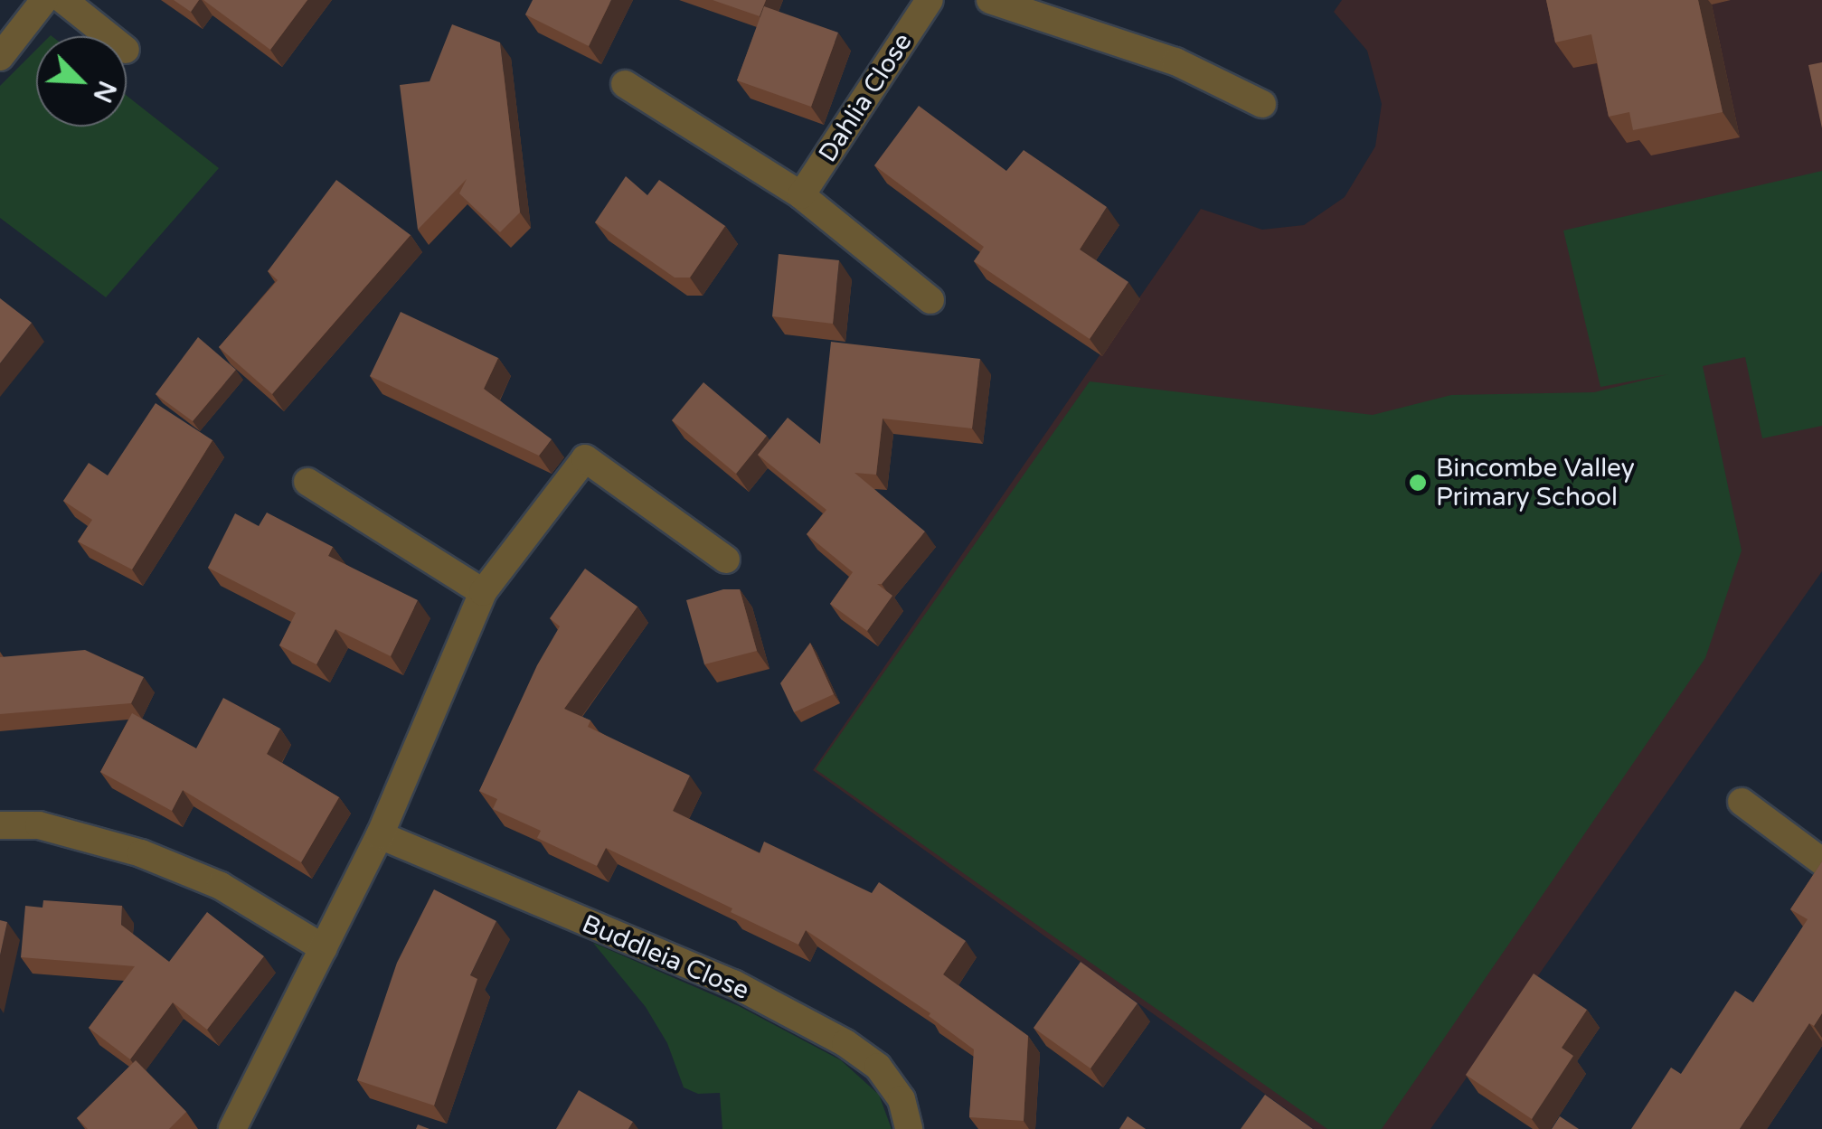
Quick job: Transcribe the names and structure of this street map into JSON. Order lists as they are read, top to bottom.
{
  "streets": {
    "street": ["Dahlia Close", "Buddleia Close"]
  },
  "places": ["Bincombe Valley Primary School"],
  "north": "bottom right"
}
